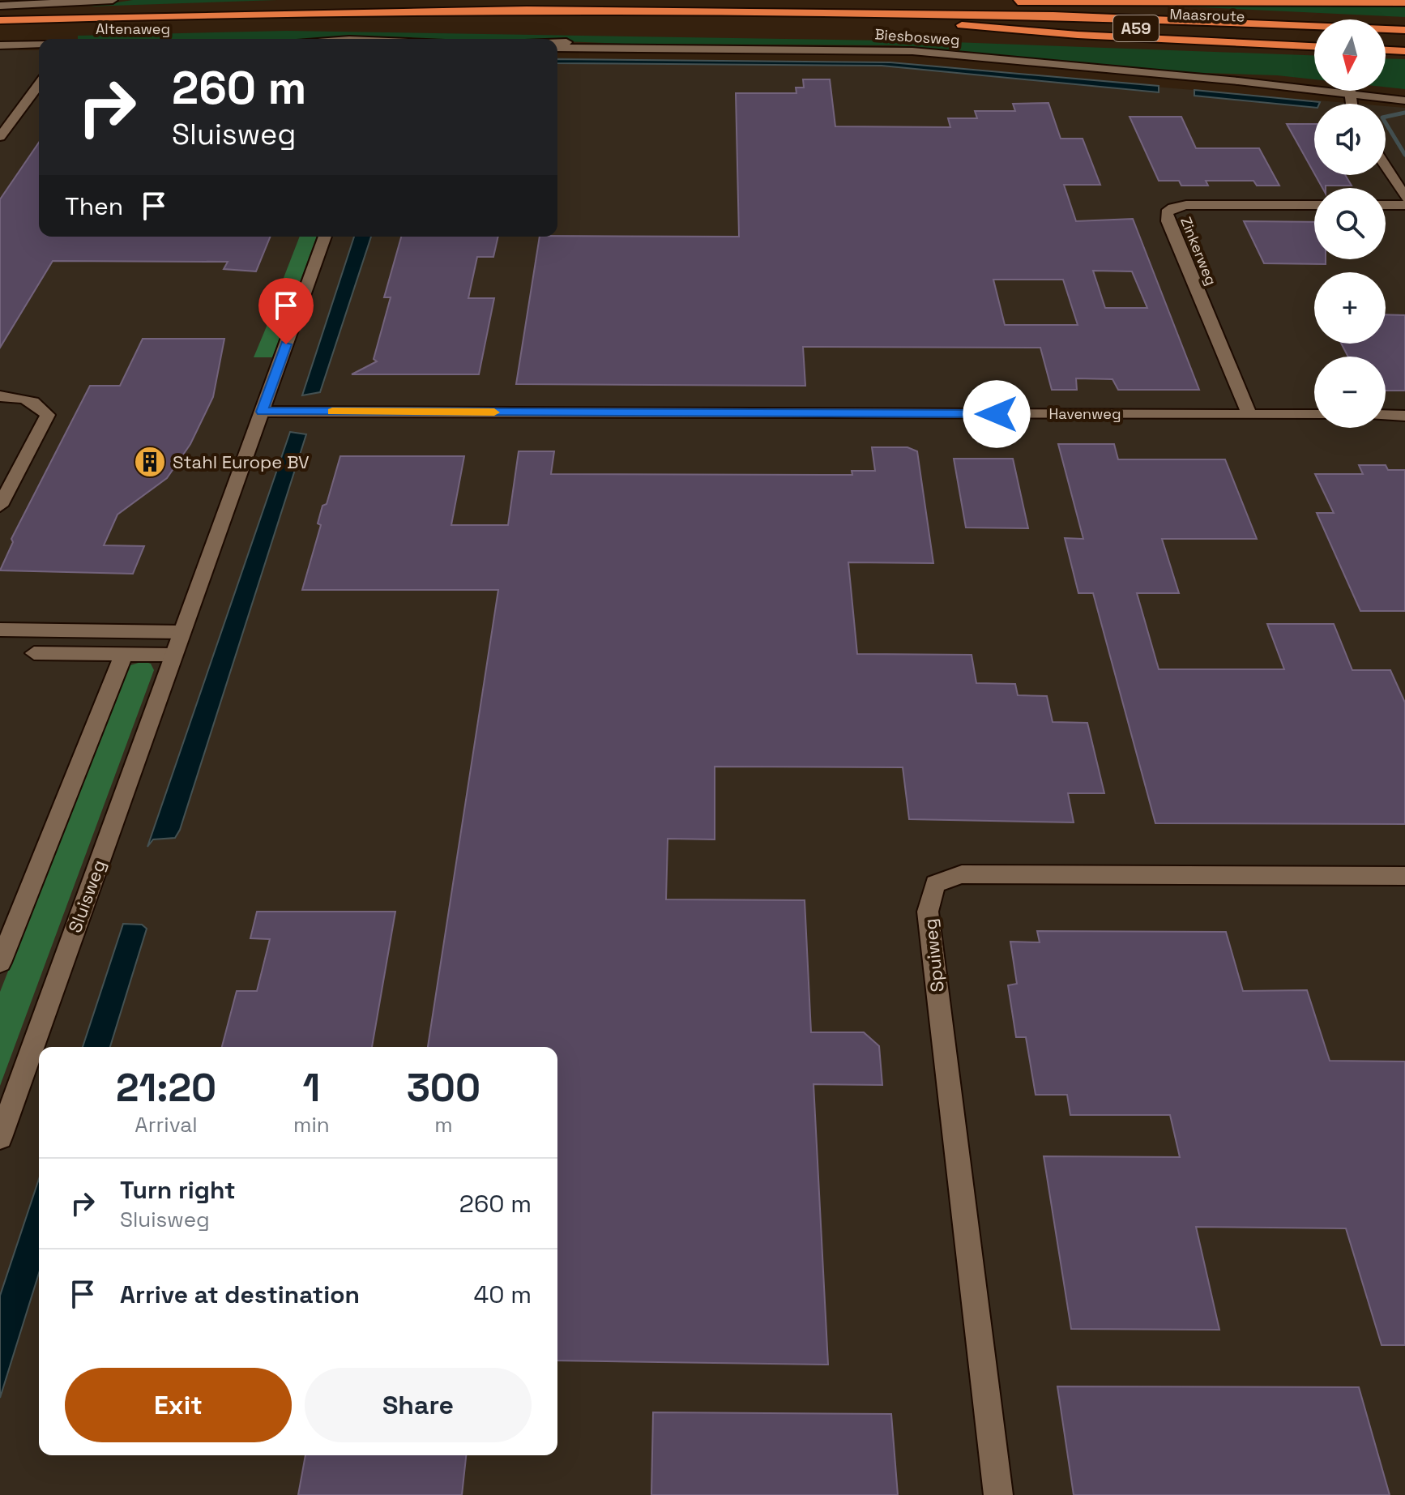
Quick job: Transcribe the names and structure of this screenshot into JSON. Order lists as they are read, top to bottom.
{
  "streets": {
    "highway": ["Maasroute", "A59"],
    "street": [
      "Biesbosweg",
      "Zinkerweg",
      "Havenweg",
      "Sluisweg",
      "Spuiweg"
    ]
  },
  "crossings": [
    ["Maasroute", "A59"],
    ["Zinkerweg", "Havenweg"],
    ["Havenweg", "Sluisweg"]
  ],
  "places": {
    "building": ["Stahl Europe BV"]
  },
  "north": "bottom",
  "page": {
    "map_buttons": ["+", "−"],
    "turn": ["260 m", "Sluisweg"],
    "then": "Then",
    "eta": [
      "21:20",
      "Arrival",
      "1",
      "min",
      "300",
      "m"
    ],
    "list": [
      {
        "name": "Turn right",
        "note": "Sluisweg",
        "value": "260 m"
      },
      {
        "name": "Arrive at destination",
        "value": "40 m"
      }
    ],
    "buttons": ["Exit", "Share"]
  }
}
